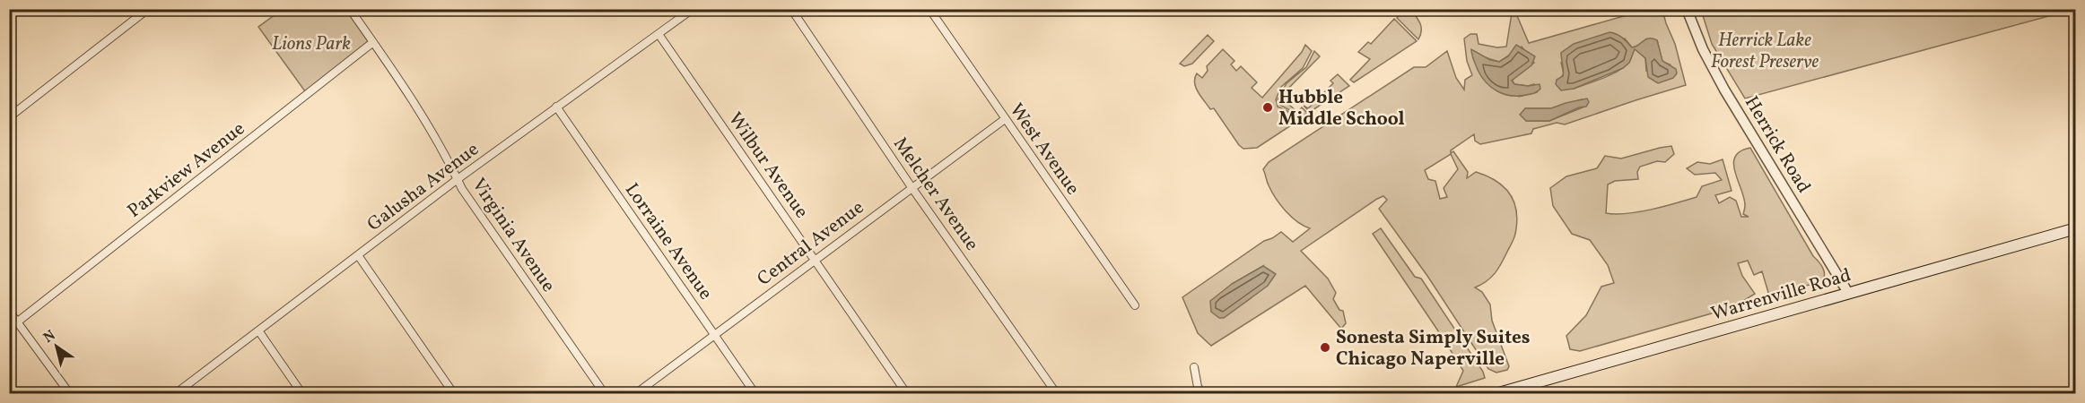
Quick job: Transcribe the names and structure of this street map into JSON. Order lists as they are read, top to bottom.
{
  "streets": {
    "main road": ["Warrenville Road"],
    "street": [
      "Herrick Road",
      "West Avenue",
      "Wilbur Avenue",
      "Parkview Avenue",
      "Galusha Avenue",
      "Melcher Avenue",
      "Virginia Avenue",
      "Lorraine Avenue",
      "Central Avenue"
    ]
  },
  "crossings": [
    ["Herrick Road", "Warrenville Road"],
    ["West Avenue", "Central Avenue"],
    ["Wilbur Avenue", "Galusha Avenue"],
    ["Wilbur Avenue", "Central Avenue"],
    ["Parkview Avenue", "Virginia Avenue"],
    ["Galusha Avenue", "Virginia Avenue"],
    ["Galusha Avenue", "Lorraine Avenue"],
    ["Melcher Avenue", "Central Avenue"],
    ["Lorraine Avenue", "Central Avenue"]
  ],
  "parks": ["Herrick Lake Forest Preserve", "Lions Park"],
  "places": ["Hubble Middle School", "Sonesta Simply Suites Chicago Naperville"],
  "north": "top left"
}
